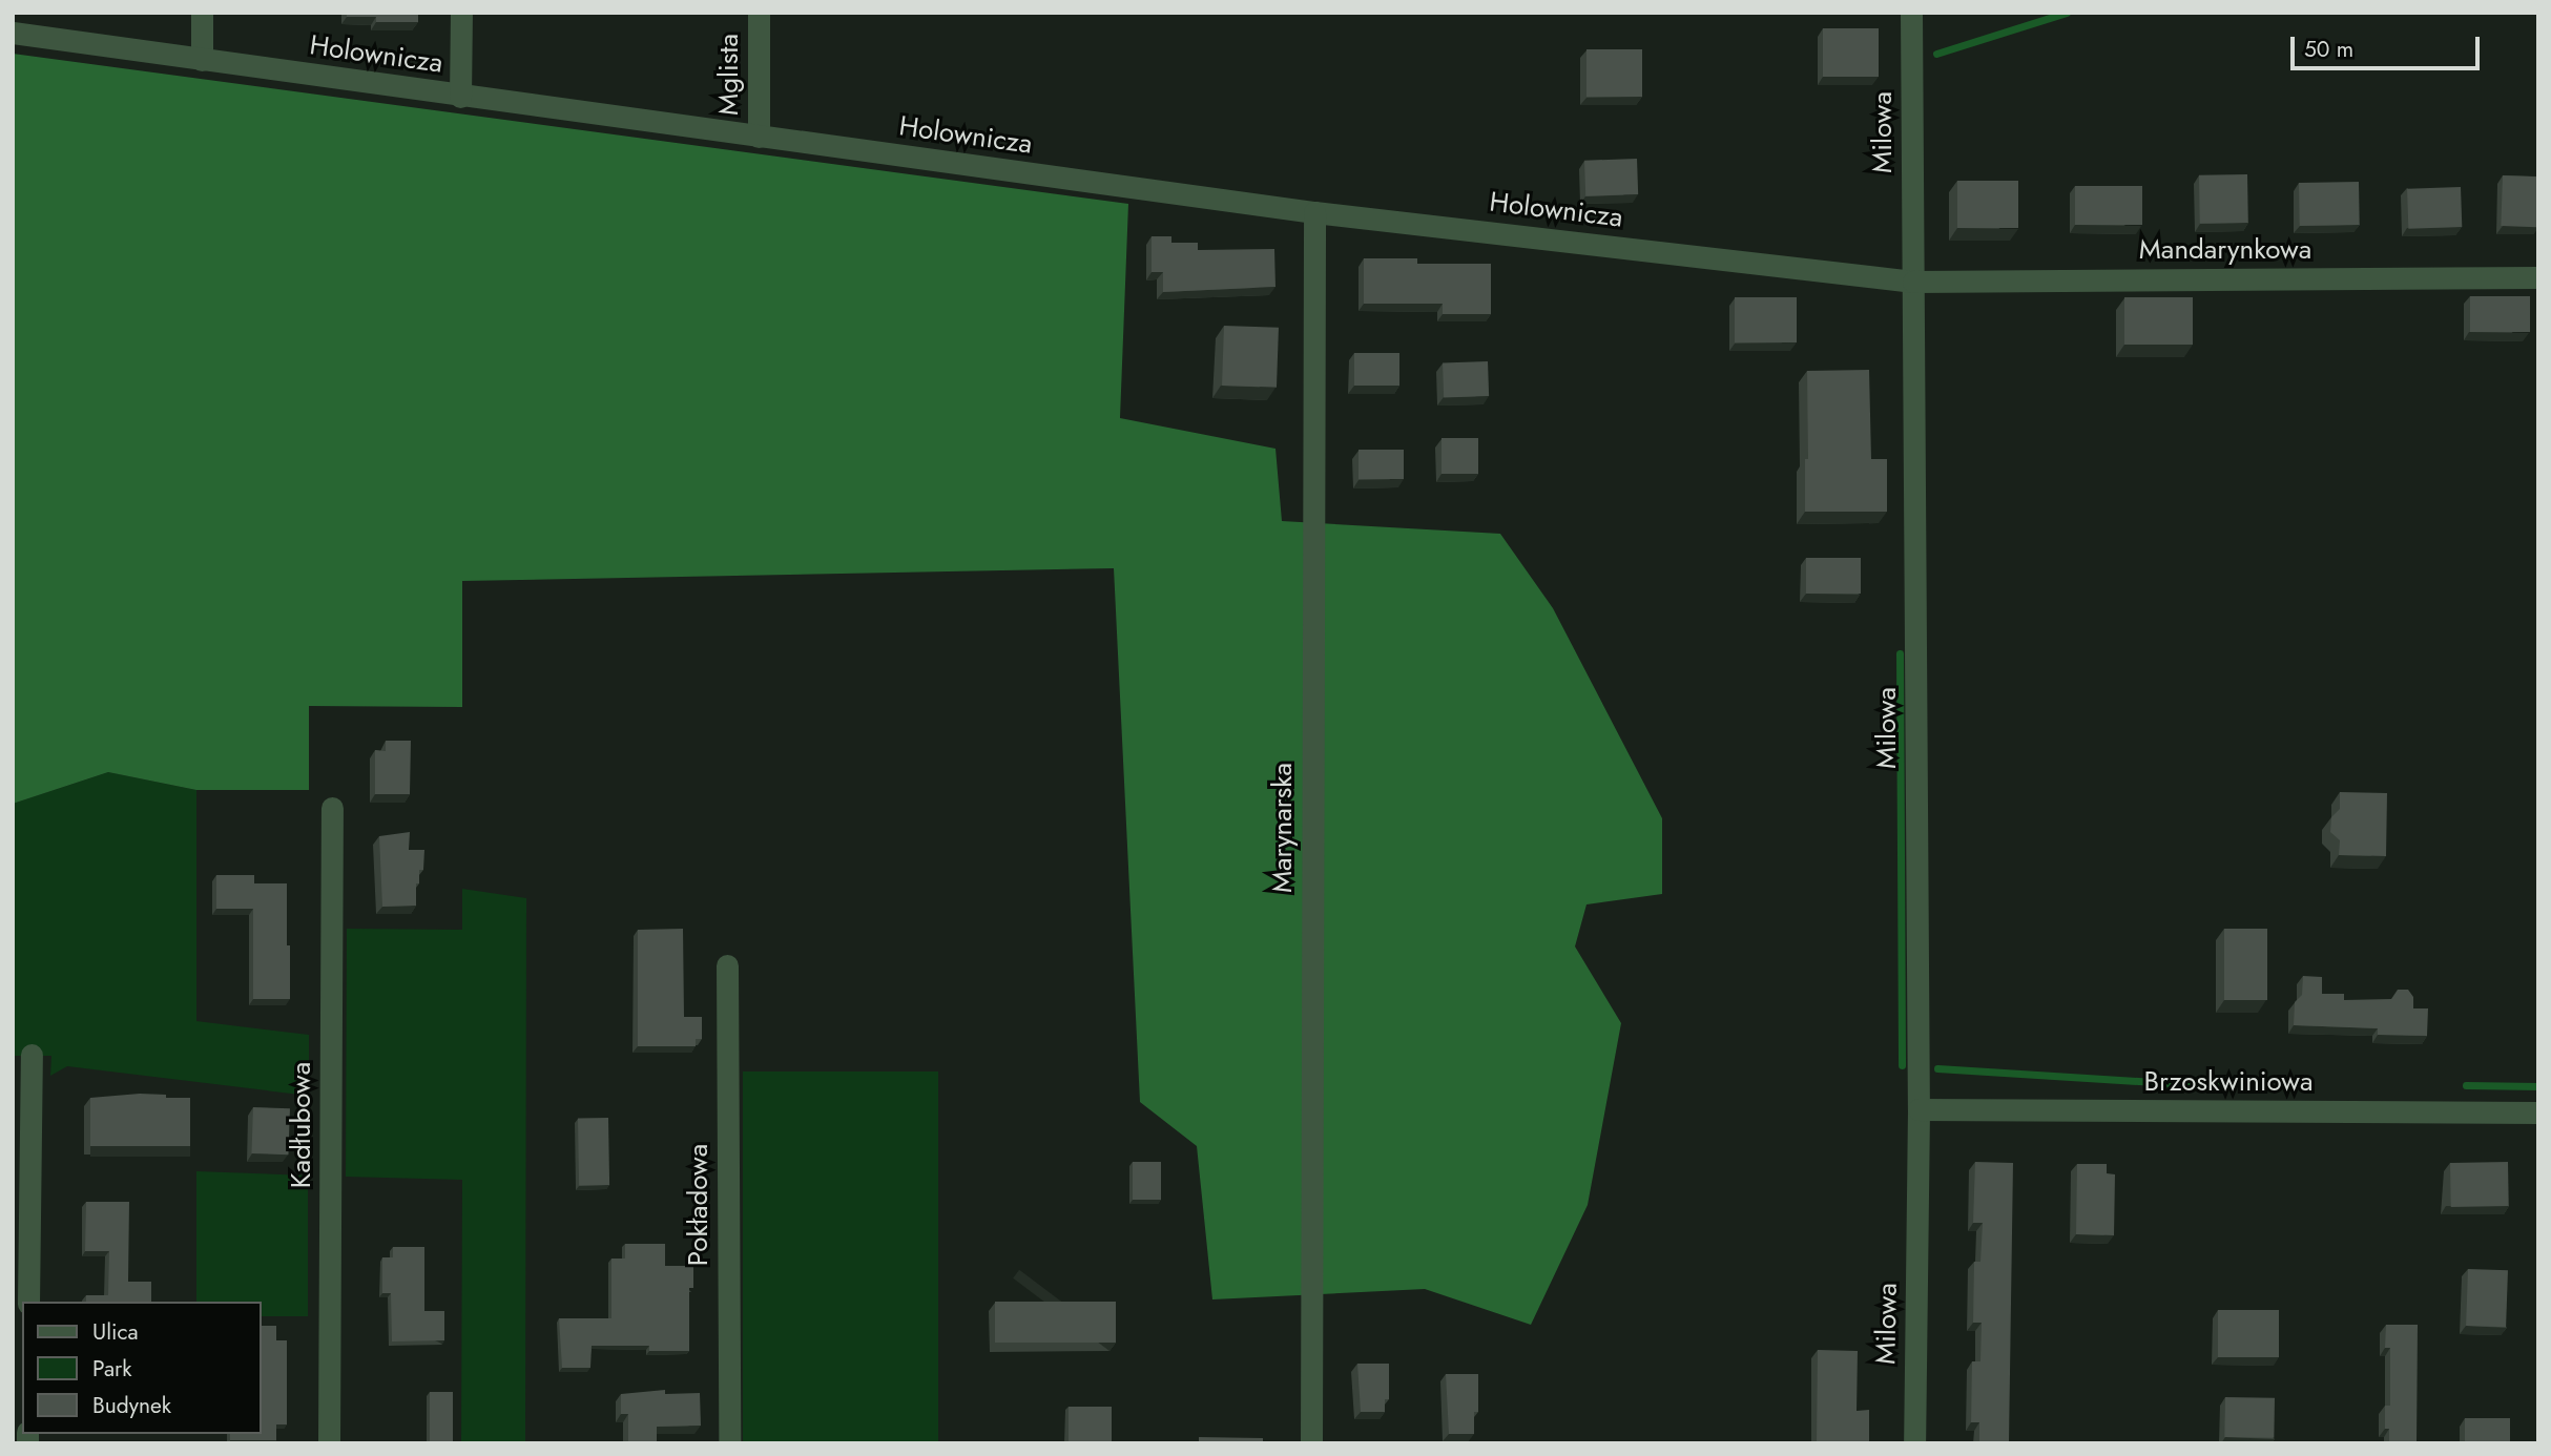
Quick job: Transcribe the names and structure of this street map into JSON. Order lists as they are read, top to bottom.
{
  "streets": {
    "street": [
      "Holownicza",
      "Mglista",
      "Milowa",
      "Mandarynkowa",
      "Marynarska",
      "Brzoskwiniowa",
      "Kadłubowa",
      "Pokładowa"
    ]
  },
  "crossings": [
    ["Holownicza", "Mglista"],
    ["Holownicza", "Milowa"],
    ["Holownicza", "Mandarynkowa"],
    ["Holownicza", "Marynarska"],
    ["Milowa", "Mandarynkowa"],
    ["Milowa", "Brzoskwiniowa"]
  ],
  "legend": ["Ulica", "Park", "Budynek"],
  "scale_bar": "50 m"
}
